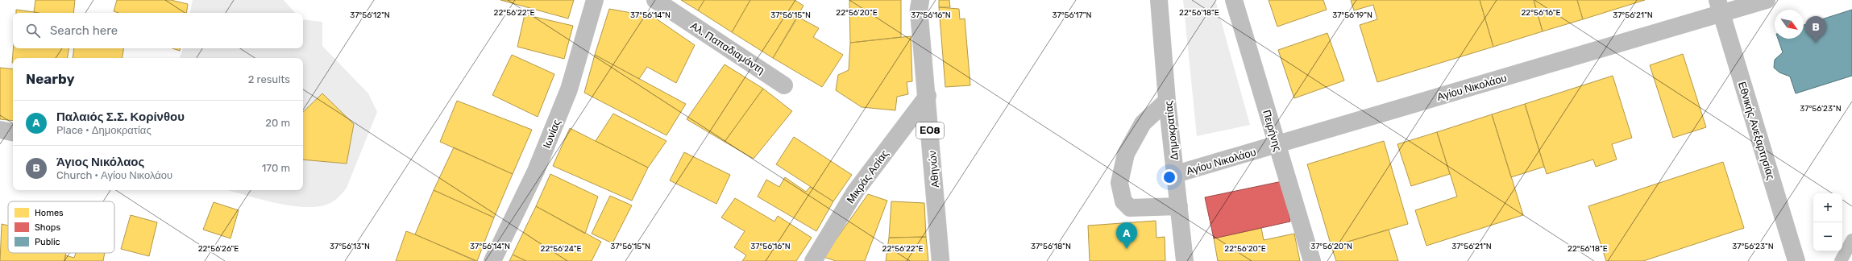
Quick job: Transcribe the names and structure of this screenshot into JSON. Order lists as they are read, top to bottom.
{
  "streets": {
    "street": [
      "Αλ. Παπαδιαμάντη",
      "Αγίου Νικολάου",
      "ΕΟ8",
      "Δημοκρατίας",
      "Πειρήνης",
      "Εθνικής Ανεξαρτησίας",
      "Ιωνίας",
      "Αθηνών",
      "Μικράς Ασίας"
    ]
  },
  "crossings": [
    ["Αγίου Νικολάου", "Δημοκρατίας"],
    ["Αγίου Νικολάου", "Πειρήνης"],
    ["Αγίου Νικολάου", "Εθνικής Ανεξαρτησίας"],
    ["Αθηνών", "Μικράς Ασίας"]
  ],
  "legend": ["Homes", "Shops", "Public"],
  "north": "bottom right",
  "page": {
    "search": "Search here",
    "pins": ["B", "A"],
    "heading": ["Nearby", "2 results"],
    "list": [
      {
        "mark": "A",
        "name": "Παλαιός Σ.Σ. Κορίνθου",
        "note": "Place · Δημοκρατίας",
        "value": "20 m"
      },
      {
        "mark": "B",
        "name": "Άγιος Νικόλαος",
        "note": "Church · Αγίου Νικολάου",
        "value": "170 m"
      }
    ],
    "map_buttons": ["+", "−"]
  },
  "coordinates": [
    "22°56'22\"E",
    "22°56'20\"E",
    "22°56'18\"E",
    "22°56'16\"E",
    "37°56'12\"N",
    "37°56'14\"N",
    "37°56'15\"N",
    "37°56'16\"N",
    "37°56'21\"N",
    "37°56'17\"N",
    "37°56'19\"N",
    "37°56'23\"N",
    "37°56'13\"N",
    "37°56'18\"N",
    "37°56'20\"N",
    "22°56'26\"E",
    "22°56'24\"E"
  ]
}
